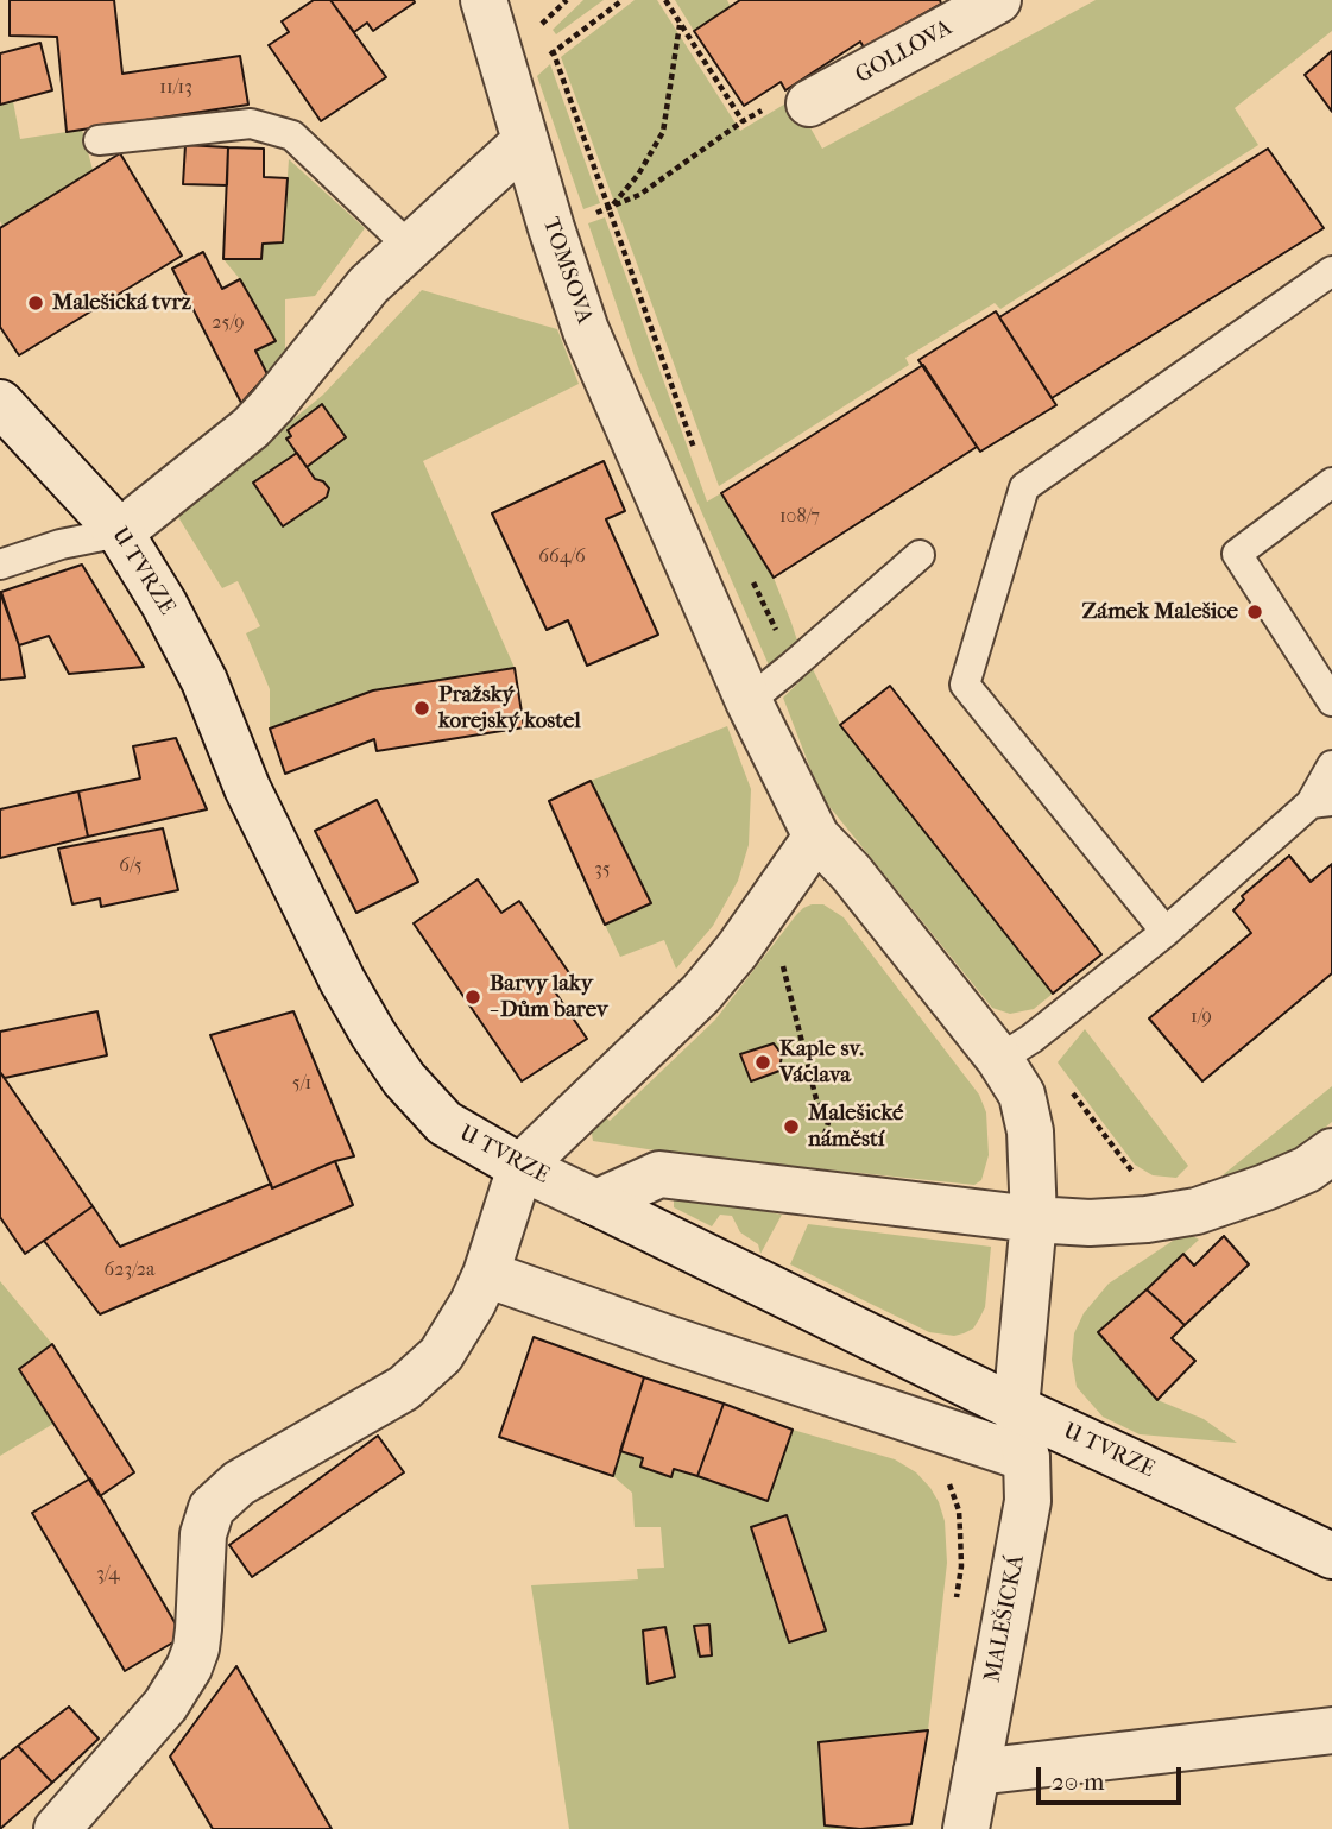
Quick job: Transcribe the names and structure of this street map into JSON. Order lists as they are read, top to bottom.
{
  "streets": {
    "street": [
      "GOLLOVA",
      "TOMSOVA",
      "U TVRZE",
      "MALEŠICKÁ"
    ]
  },
  "crossings": [
    ["U TVRZE", "MALEŠICKÁ"]
  ],
  "places": [
    "Malešická tvrz",
    "Zámek Malešice",
    "Pražský korejský kostel",
    "Barvy laky - Dům barev",
    "Kaple sv. Václava",
    "Malešické náměstí"
  ],
  "house_numbers": [
    "11/13",
    "25/9",
    "108/7",
    "664/6",
    "6/5",
    "35",
    "1/9",
    "5/1",
    "623/2a",
    "3/4"
  ],
  "scale_bar": "20 m"
}
